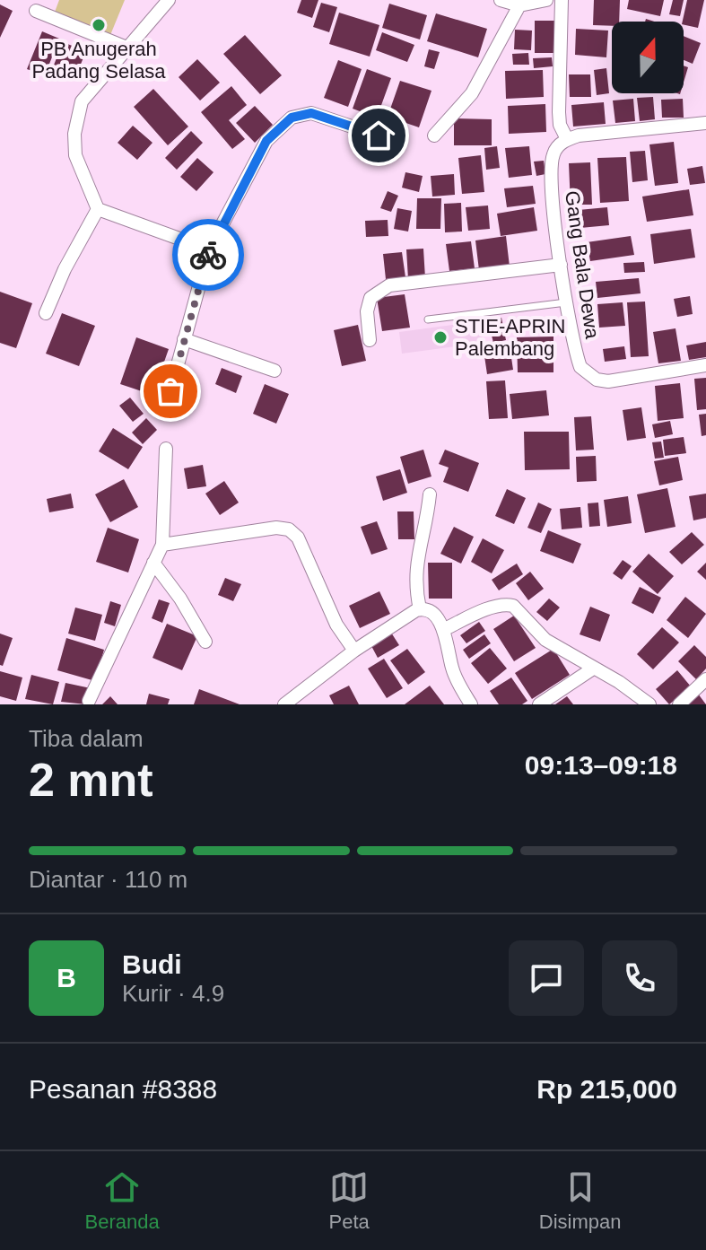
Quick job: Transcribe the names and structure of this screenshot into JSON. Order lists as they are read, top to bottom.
{
  "streets": {
    "street": ["Gang Bala Dewa"]
  },
  "places": ["PB Anugerah Padang Selasa", "STIE-APRIN Palembang"],
  "north": "top",
  "page": {
    "heading": ["2 mnt", "Tiba dalam", "09:13–09:18"],
    "panel": [
      "Budi",
      "Kurir · 4.9",
      "Pesanan #8388",
      "Rp 215,000"
    ],
    "bar": "Diantar · 110 m",
    "round": "B",
    "tabs": ["Beranda", "Peta", "Disimpan"]
  }
}
